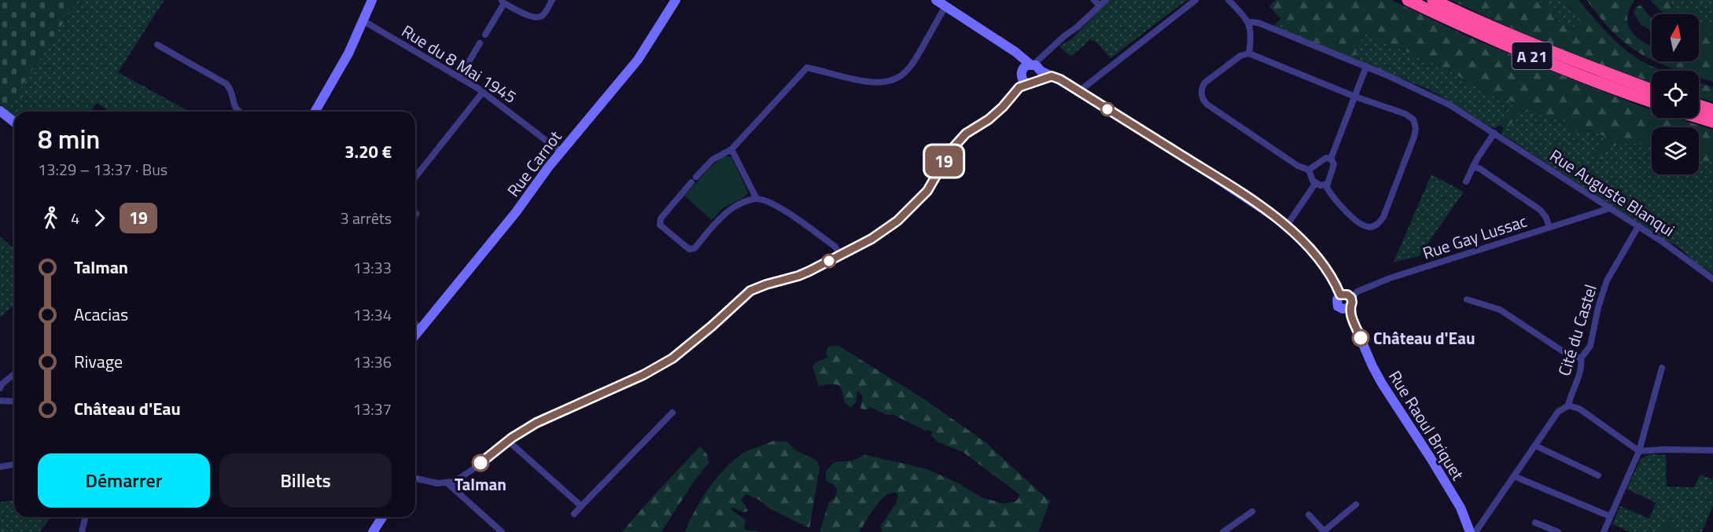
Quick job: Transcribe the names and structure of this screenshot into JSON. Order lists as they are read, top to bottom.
{
  "streets": {
    "highway": ["A 21"],
    "main road": ["Rue Carnot", "Rue Raoul Briquet"],
    "street": [
      "Rue du 8 Mai 1945",
      "Rue Auguste Blanqui",
      "Rue Gay Lussac",
      "Cité du Castel"
    ]
  },
  "crossings": [
    ["Rue du 8 Mai 1945", "Rue Carnot"],
    ["Rue Auguste Blanqui", "Rue Gay Lussac"],
    ["Rue Auguste Blanqui", "Cité du Castel"],
    ["Rue Gay Lussac", "Rue Raoul Briquet"]
  ],
  "places": ["Château d'Eau", "Talman"],
  "lines": ["bus line 19"],
  "north": "top",
  "page": {
    "on_map": "19",
    "heading": ["8 min", "13:29 – 13:37 · Bus", "3.20 €"],
    "legs": ["4", "19", "3 arrêts"],
    "list": [
      {
        "name": "Talman",
        "value": "13:33"
      },
      {
        "name": "Acacias",
        "value": "13:34"
      },
      {
        "name": "Rivage",
        "value": "13:36"
      },
      {
        "name": "Château d'Eau",
        "value": "13:37"
      }
    ],
    "buttons": ["Démarrer", "Billets"]
  }
}
